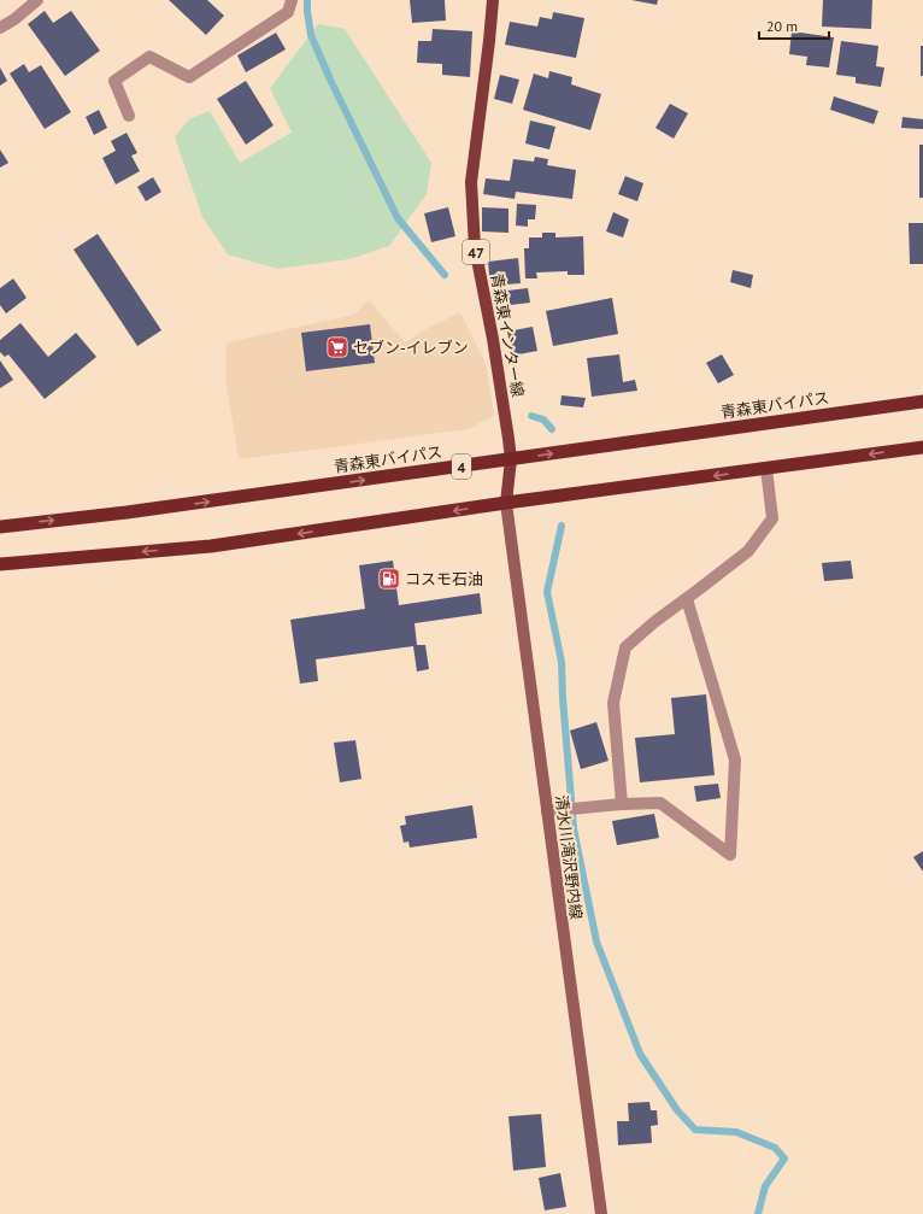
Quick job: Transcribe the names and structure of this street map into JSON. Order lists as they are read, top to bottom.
{
  "streets": {
    "highway": ["青森東バイパス", "4"],
    "main road": ["47", "青森東インター線", "清水川滝沢野内線"]
  },
  "crossings": [
    ["青森東インター線", "青森東バイパス"],
    ["青森東インター線", "清水川滝沢野内線"]
  ],
  "places": {
    "supermarket": ["セブン-イレブン"],
    "fuel station": ["コスモ石油"]
  },
  "scale_bar": "20 m"
}
